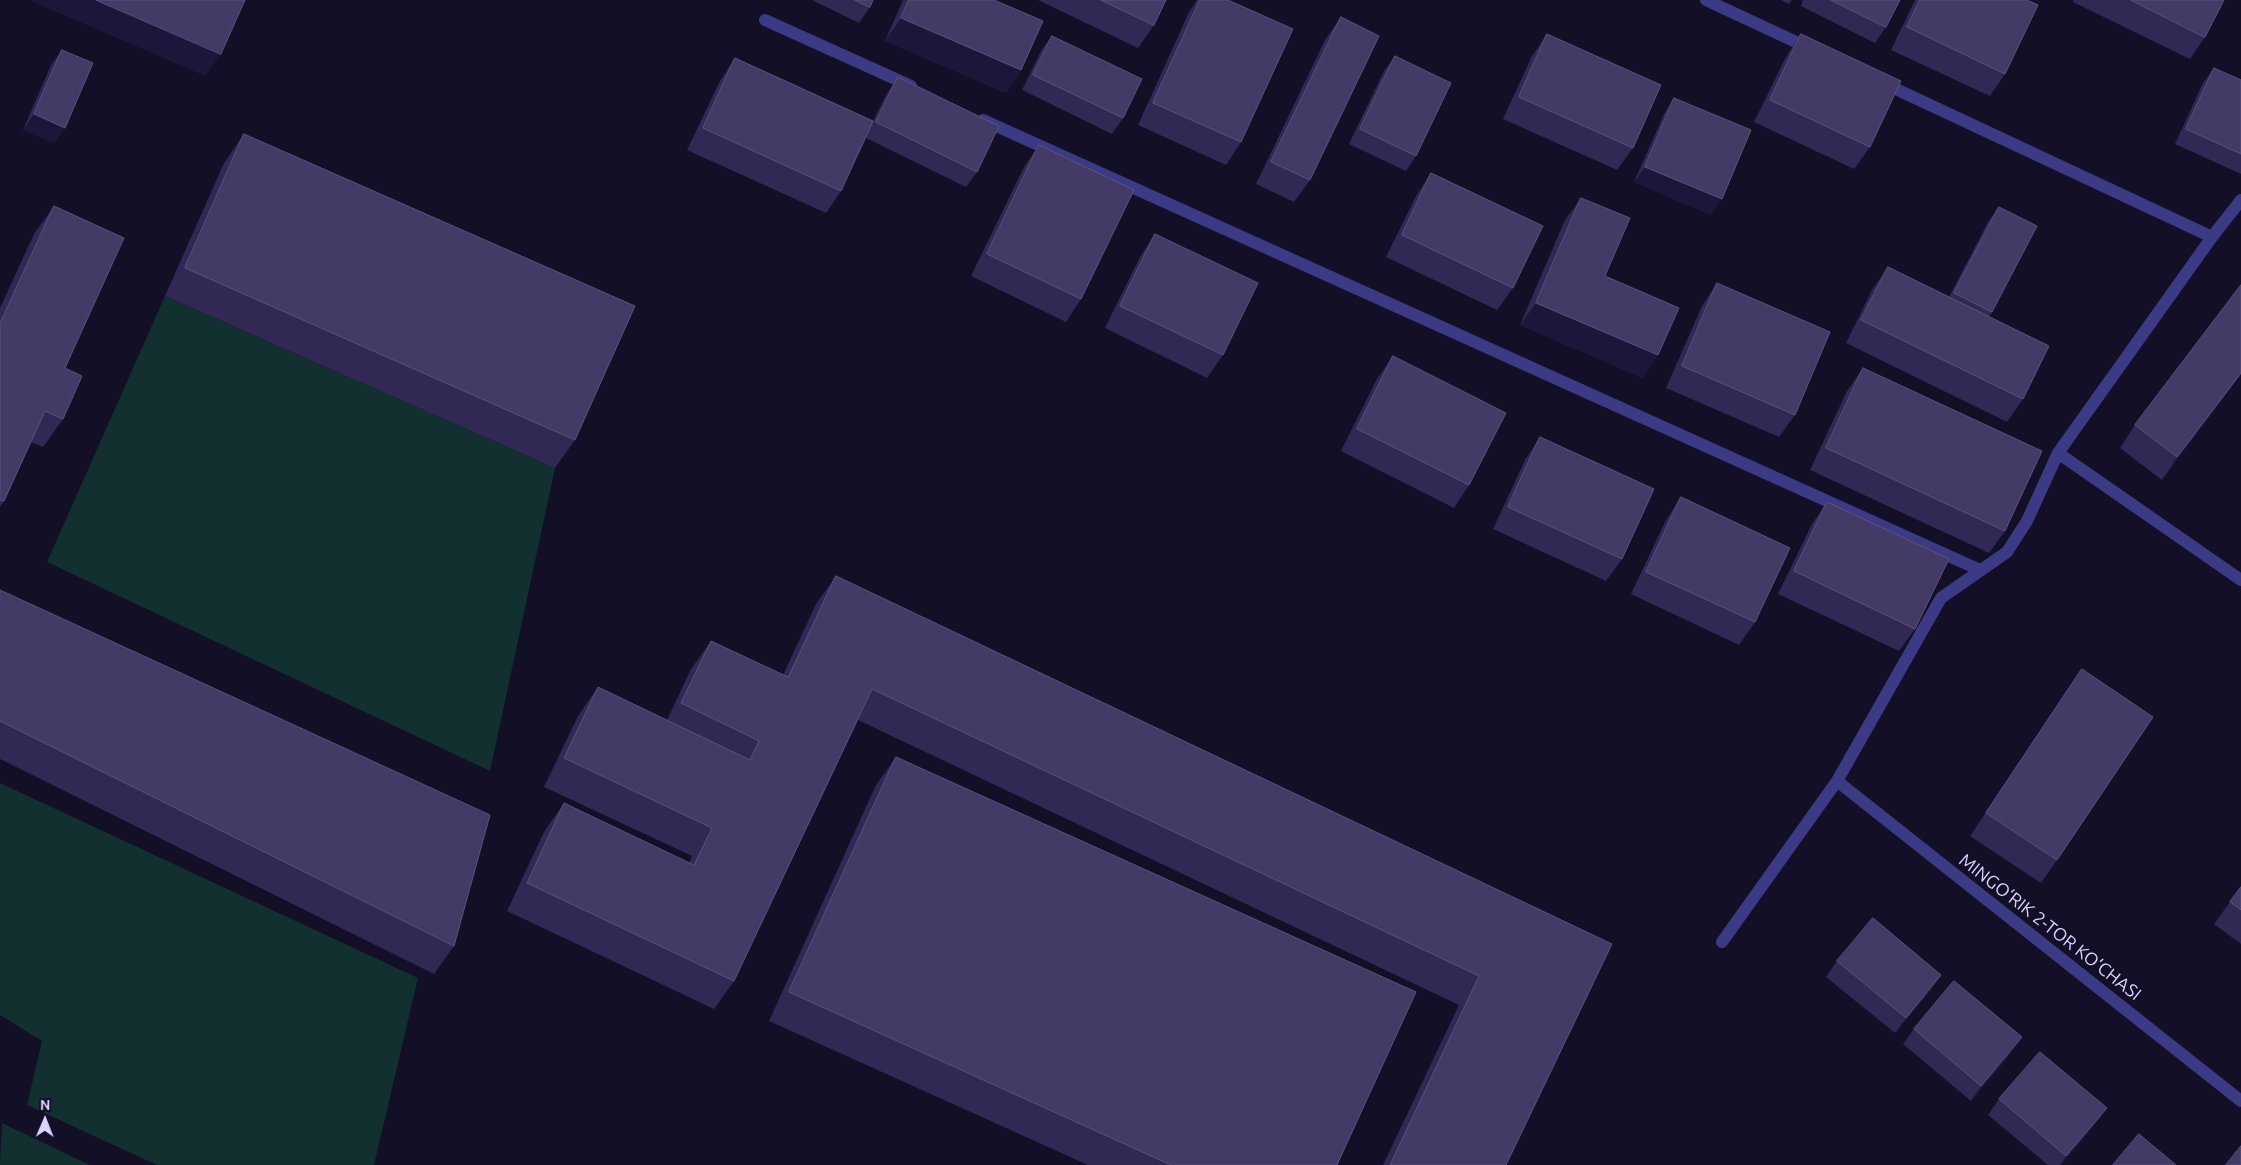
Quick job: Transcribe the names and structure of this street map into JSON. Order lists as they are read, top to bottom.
{
  "streets": {
    "street": ["MINGO‘RIK 2-TOR KO‘CHASI"]
  },
  "north": "top"
}
